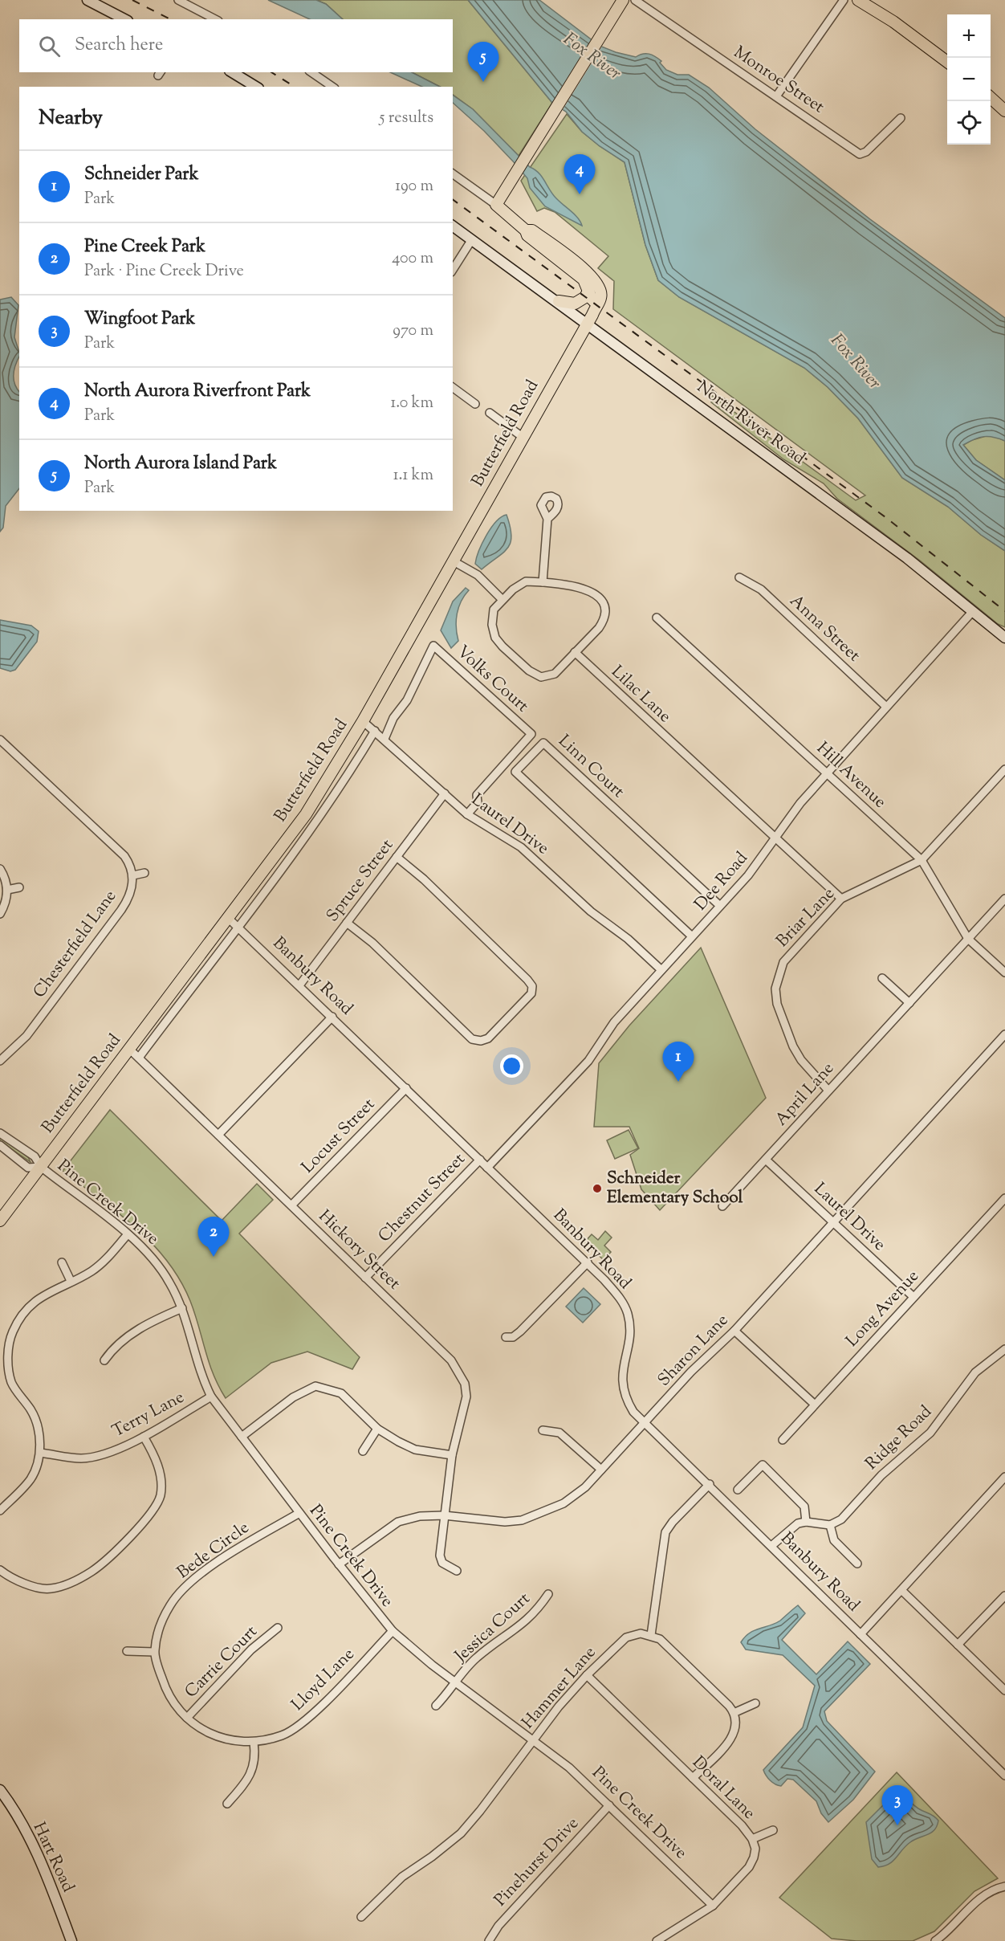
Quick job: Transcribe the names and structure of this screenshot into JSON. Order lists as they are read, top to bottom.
{
  "streets": {
    "main road": ["North River Road", "Butterfield Road", "Hart Road"],
    "street": [
      "Monroe Street",
      "Anna Street",
      "Volks Court",
      "Lilac Lane",
      "Linn Court",
      "Hill Avenue",
      "Laurel Drive",
      "Spruce Street",
      "Dee Road",
      "Briar Lane",
      "Chesterfield Lane",
      "Banbury Road",
      "April Lane",
      "Locust Street",
      "Chestnut Street",
      "Pine Creek Drive",
      "Hickory Street",
      "Long Avenue",
      "Sharon Lane",
      "Terry Lane",
      "Ridge Road",
      "Bede Circle",
      "Jessica Court",
      "Carrie Court",
      "Lloyd Lane",
      "Hammer Lane",
      "Doral Lane",
      "Pinehurst Drive"
    ]
  },
  "crossings": [
    ["North River Road", "Butterfield Road"],
    ["North River Road", "Dee Road"],
    ["Butterfield Road", "Laurel Drive"],
    ["Butterfield Road", "Banbury Road"],
    ["Butterfield Road", "Pine Creek Drive"],
    ["Butterfield Road", "Hickory Street"],
    ["Anna Street", "Dee Road"],
    ["Volks Court", "Laurel Drive"],
    ["Lilac Lane", "Dee Road"],
    ["Lilac Lane", "Briar Lane"],
    ["Linn Court", "Dee Road"],
    ["Hill Avenue", "Dee Road"],
    ["Hill Avenue", "Briar Lane"],
    ["Hill Avenue", "April Lane"],
    ["Laurel Drive", "Spruce Street"],
    ["Laurel Drive", "Dee Road"],
    ["Laurel Drive", "April Lane"],
    ["Laurel Drive", "Long Avenue"],
    ["Laurel Drive", "Sharon Lane"],
    ["Spruce Street", "Banbury Road"],
    ["Dee Road", "Banbury Road"],
    ["Briar Lane", "April Lane"],
    ["Banbury Road", "Locust Street"],
    ["Banbury Road", "Chestnut Street"],
    ["Banbury Road", "Sharon Lane"],
    ["Locust Street", "Hickory Street"],
    ["Chestnut Street", "Hickory Street"],
    ["Pine Creek Drive", "Sharon Lane"],
    ["Pine Creek Drive", "Terry Lane"],
    ["Pine Creek Drive", "Bede Circle"],
    ["Pine Creek Drive", "Jessica Court"],
    ["Pine Creek Drive", "Lloyd Lane"],
    ["Pine Creek Drive", "Hammer Lane"],
    ["Pine Creek Drive", "Doral Lane"],
    ["Pine Creek Drive", "Pinehurst Drive"],
    ["Hickory Street", "Sharon Lane"],
    ["Hammer Lane", "Doral Lane"]
  ],
  "water": ["Fox River"],
  "places": ["Schneider Elementary School"],
  "page": {
    "map_buttons": ["+", "−"],
    "search": "Search here",
    "pins": [
      "5",
      "4",
      "1",
      "2",
      "3"
    ],
    "heading": ["Nearby", "5 results"],
    "list": [
      {
        "mark": "1",
        "name": "Schneider Park",
        "note": "Park",
        "value": "190 m"
      },
      {
        "mark": "2",
        "name": "Pine Creek Park",
        "note": "Park · Pine Creek Drive",
        "value": "400 m"
      },
      {
        "mark": "3",
        "name": "Wingfoot Park",
        "note": "Park",
        "value": "970 m"
      },
      {
        "mark": "4",
        "name": "North Aurora Riverfront Park",
        "note": "Park",
        "value": "1.0 km"
      },
      {
        "mark": "5",
        "name": "North Aurora Island Park",
        "note": "Park",
        "value": "1.1 km"
      }
    ]
  }
}
